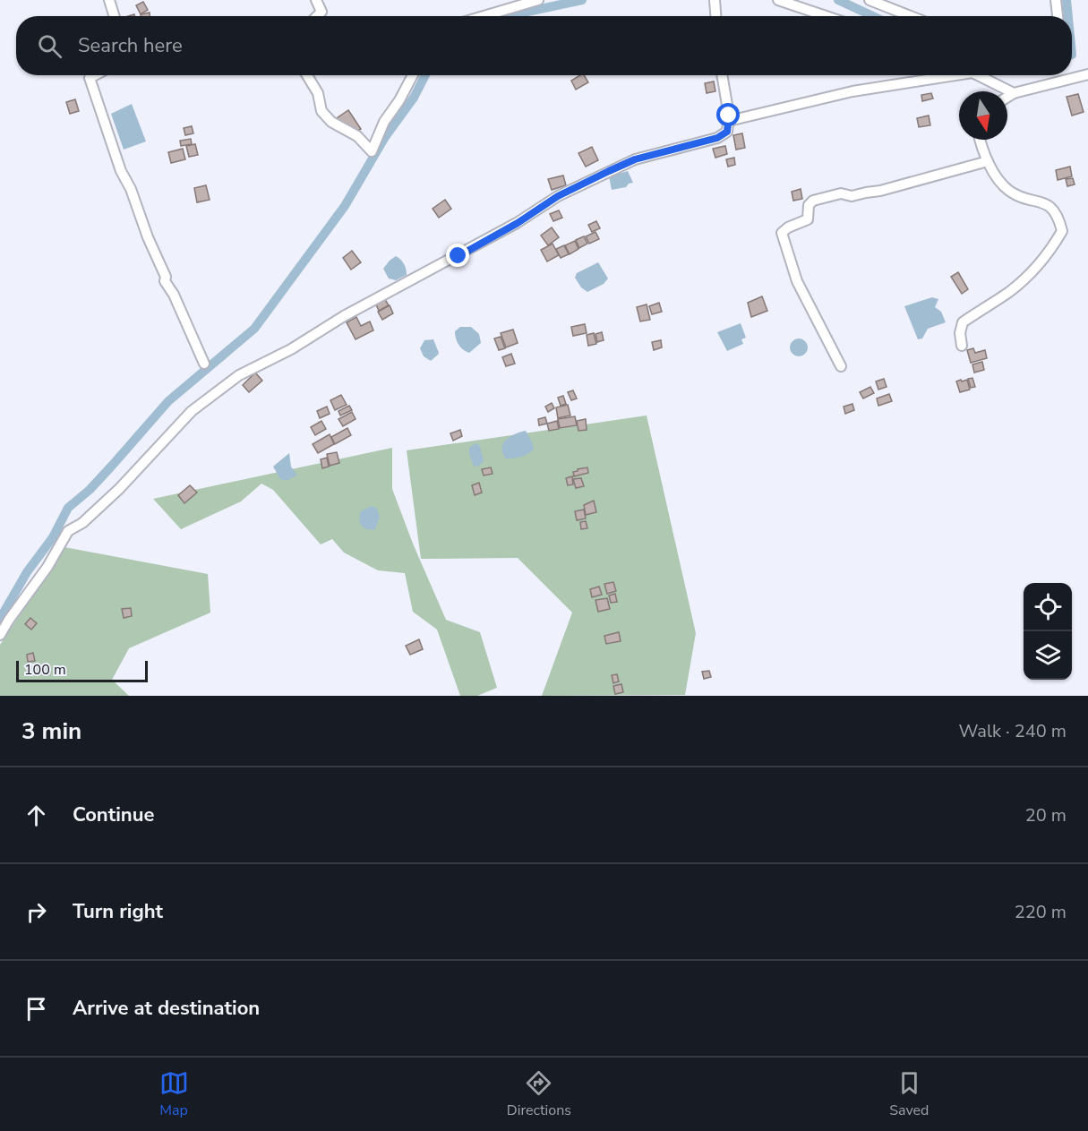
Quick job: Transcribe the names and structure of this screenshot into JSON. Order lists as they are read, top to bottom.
{
  "scale_bar": "100 m",
  "north": "bottom",
  "page": {
    "search": "Search here",
    "scale": "100 m",
    "heading": ["3 min", "Walk · 240 m"],
    "list": [
      ["Continue", "20 m"],
      ["Turn right", "220 m"],
      "Arrive at destination"
    ],
    "nav": ["Map", "Directions", "Saved"]
  }
}
